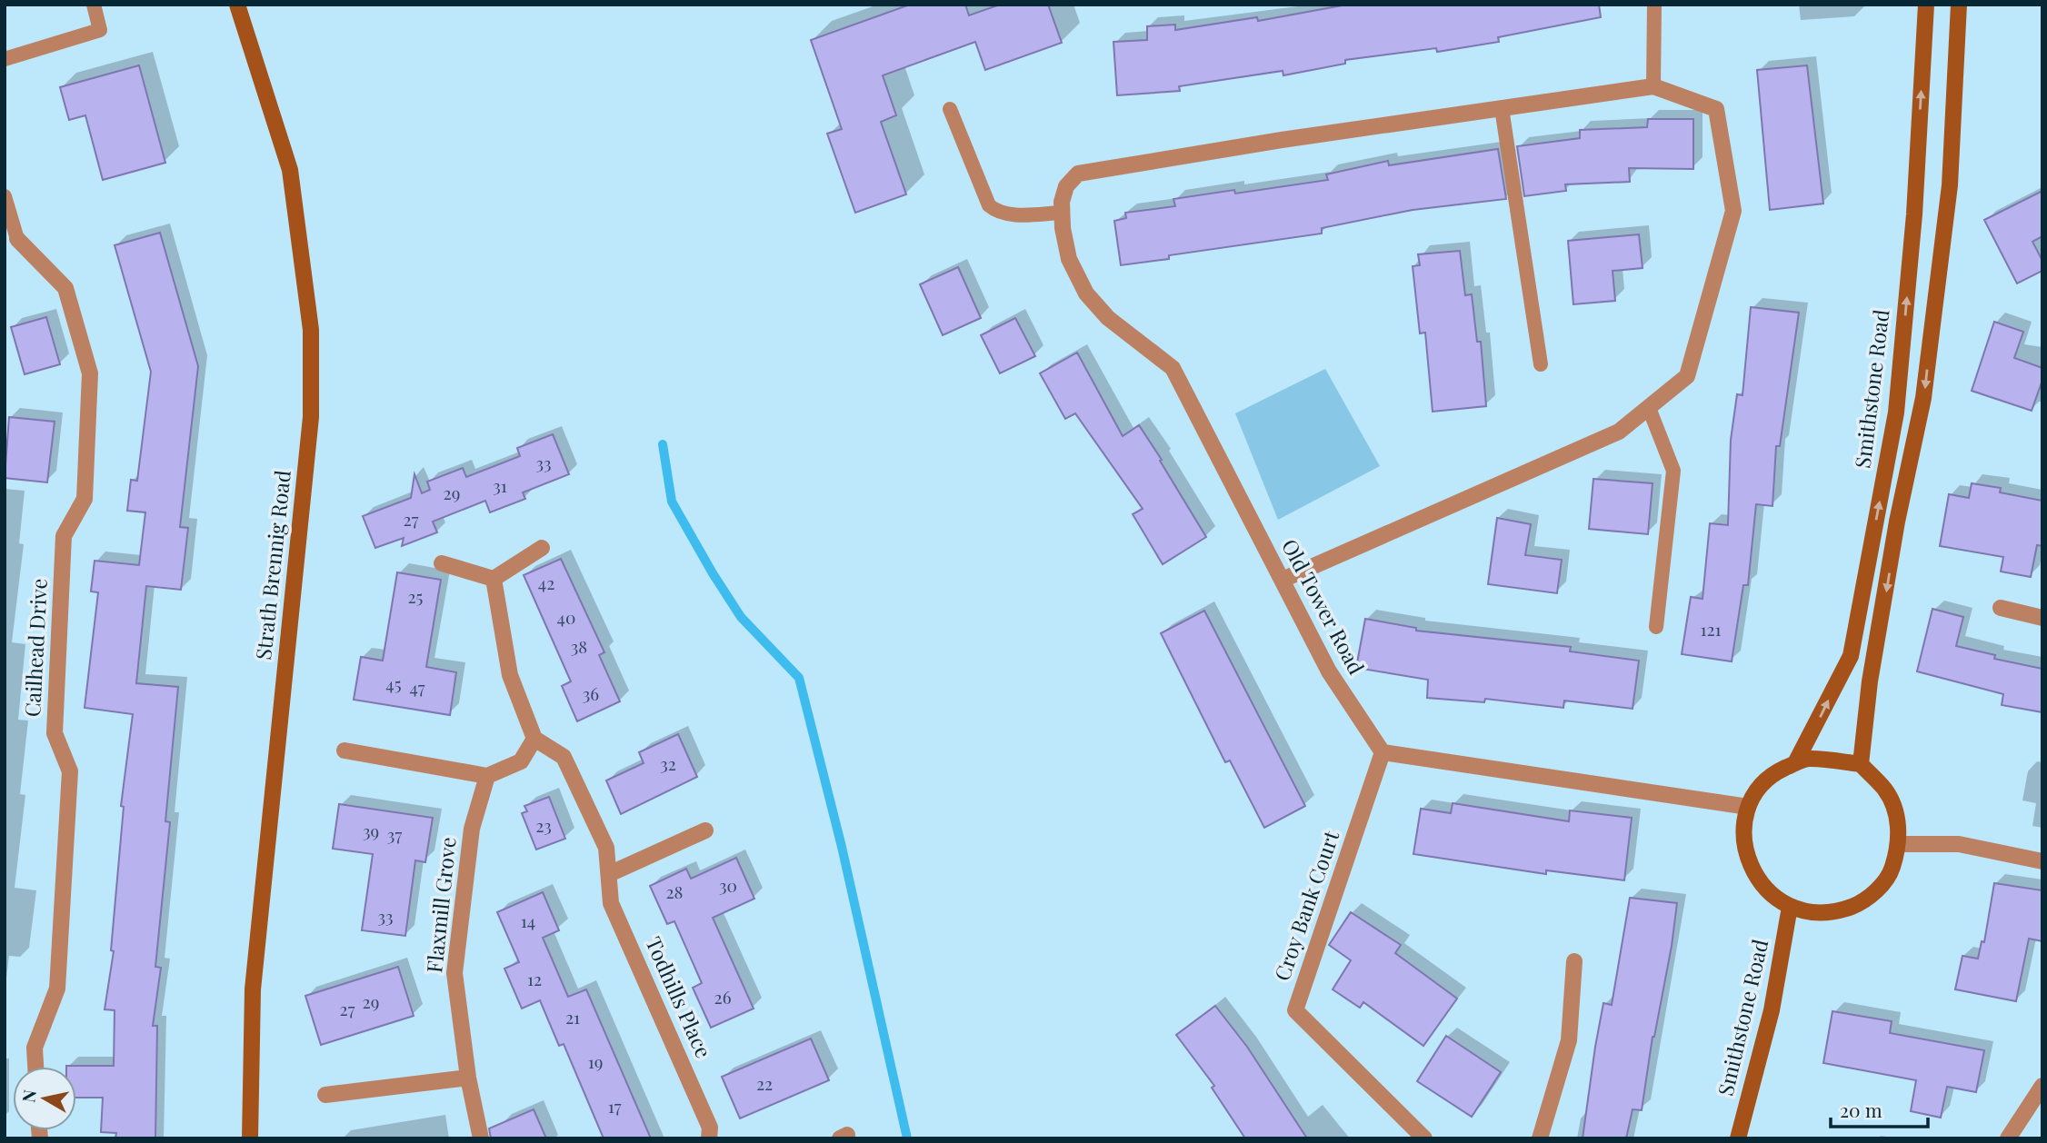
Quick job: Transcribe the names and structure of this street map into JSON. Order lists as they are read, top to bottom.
{
  "streets": {
    "street": [
      "Smithstone Road",
      "Strath Brennig Road",
      "Old Tower Road",
      "Cailhead Drive",
      "Flaxmill Grove",
      "Croy Bank Court",
      "Todhills Place"
    ]
  },
  "crossings": [
    ["Old Tower Road", "Croy Bank Court"]
  ],
  "house_numbers": [
    "33",
    "31",
    "29",
    "27",
    "42",
    "25",
    "40",
    "121",
    "38",
    "45",
    "47",
    "36",
    "32",
    "23",
    "39",
    "37",
    "30",
    "28",
    "33",
    "14",
    "12",
    "26",
    "29",
    "27",
    "21",
    "19",
    "22",
    "17"
  ],
  "scale_bar": "20 m",
  "north": "left"
}
